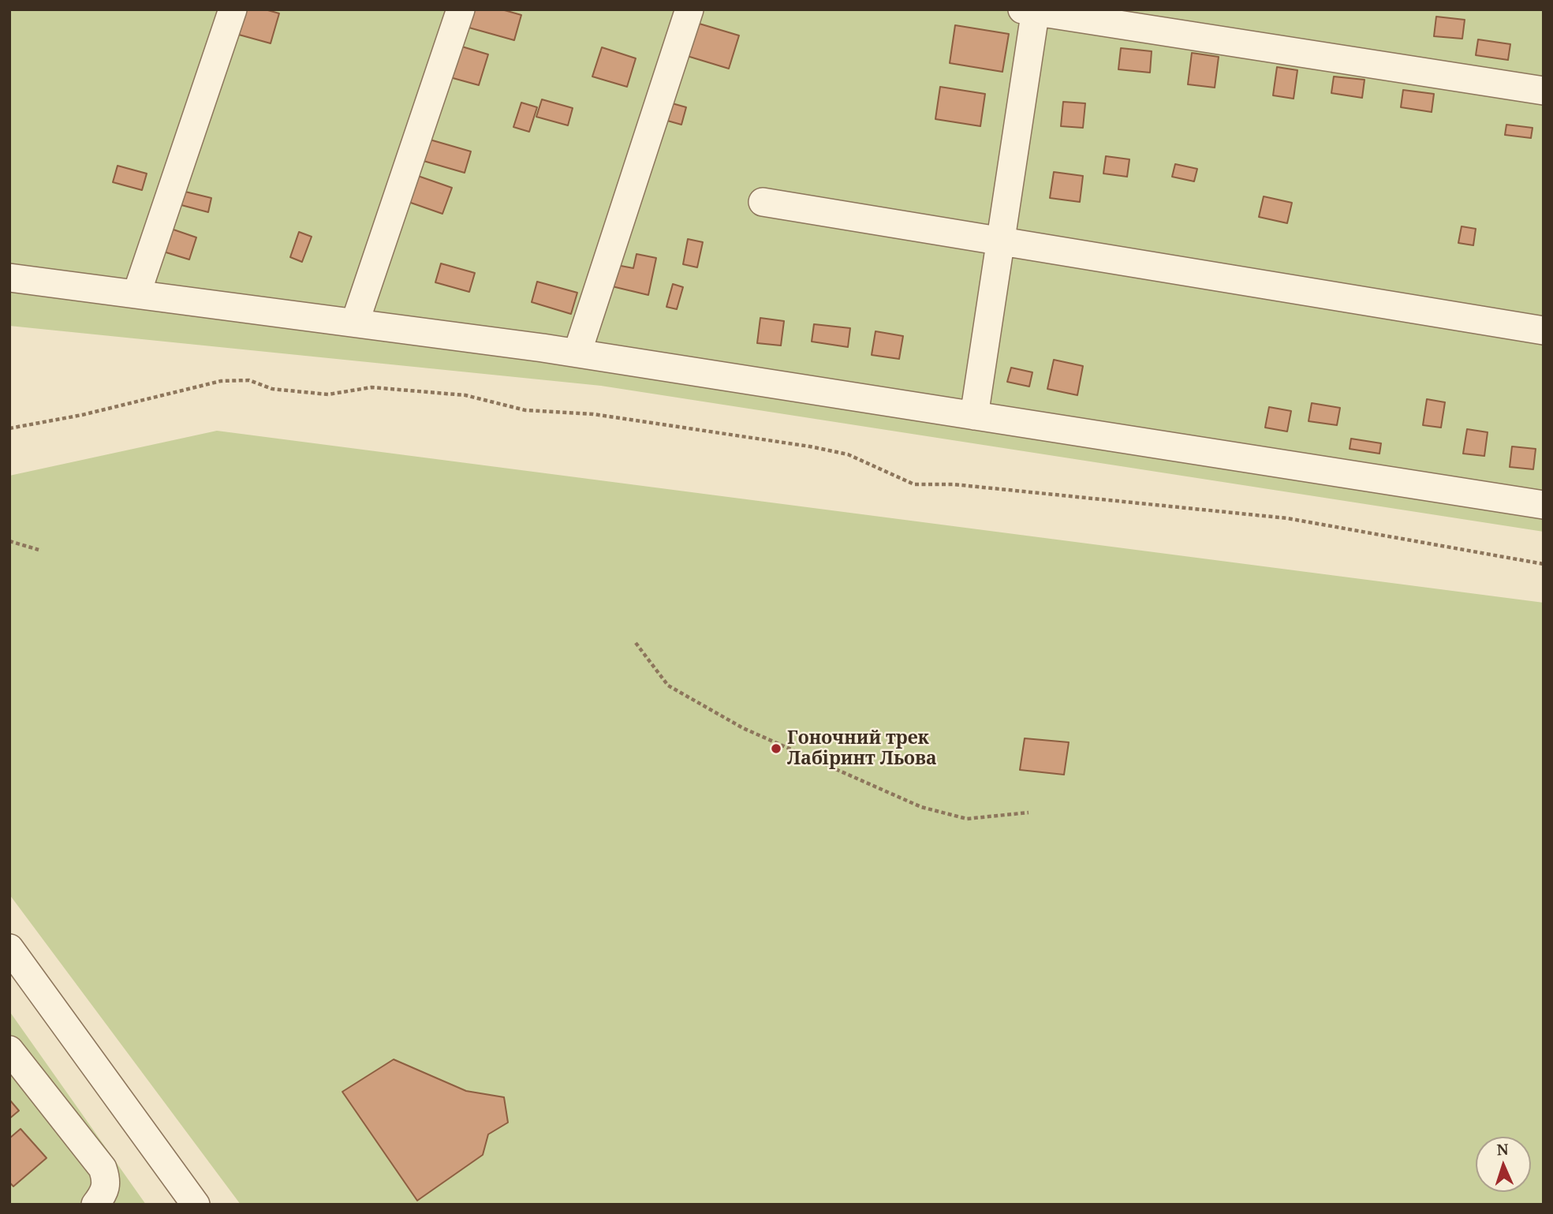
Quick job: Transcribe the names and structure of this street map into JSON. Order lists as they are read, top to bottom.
{
  "places": ["Гоночний трек Лабіринт Льова"],
  "north": "top"
}
